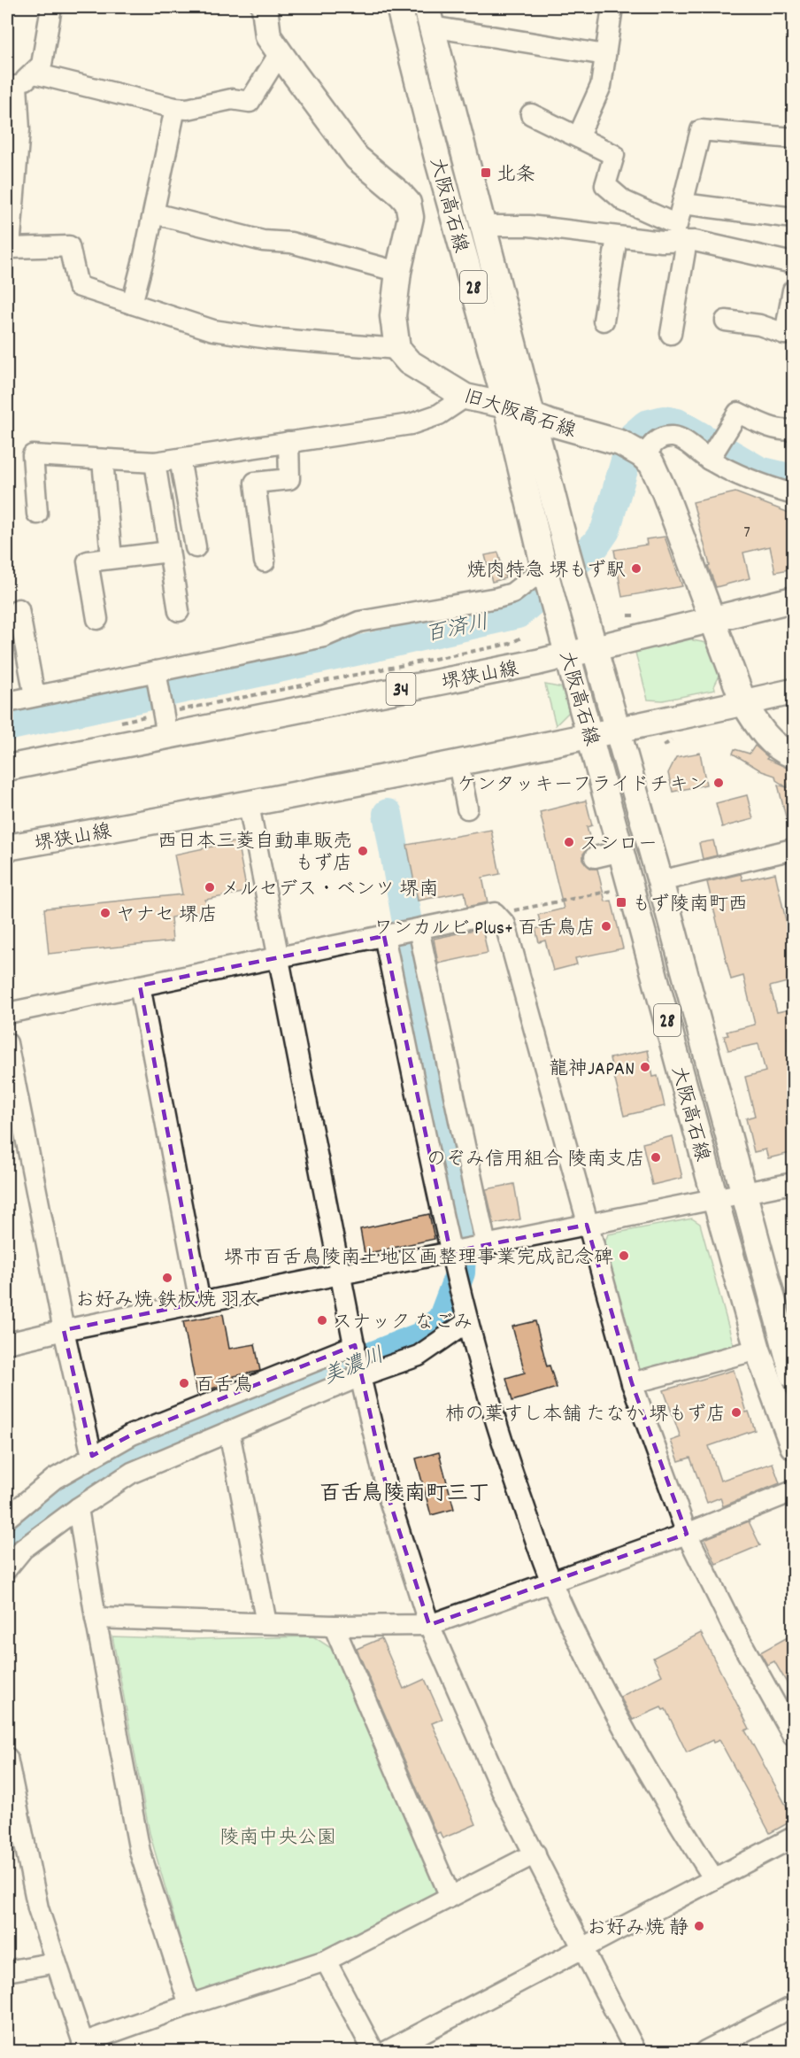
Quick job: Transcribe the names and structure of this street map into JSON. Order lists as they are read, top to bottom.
{
  "streets": {
    "main road": [
      "大阪高石線",
      "28",
      "旧大阪高石線",
      "堺狭山線",
      "34"
    ]
  },
  "crossings": [
    ["大阪高石線", "旧大阪高石線"],
    ["大阪高石線", "堺狭山線"]
  ],
  "districts": ["百舌鳥陵南町三丁"],
  "water": ["百済川", "美濃川"],
  "parks": ["陵南中央公園"],
  "places": {
    "transit": ["北条", "もず陵南町西"],
    "other": [
      "焼肉特急 堺もず駅",
      "ケンタッキーフライドチキン",
      "スシロー",
      "西日本三菱自動車販売 もず店",
      "メルセデス・ベンツ 堺南",
      "ヤナセ 堺店",
      "ワンカルビ Plus+ 百舌鳥店",
      "龍神JAPAN",
      "のぞみ信用組合 陵南支店",
      "堺市百舌鳥陵南土地区画整理事業完成記念碑",
      "お好み焼 鉄板焼 羽衣",
      "スナック なごみ",
      "百舌鳥",
      "柿の葉すし本舗 たなか 堺もず店",
      "お好み焼 静"
    ]
  },
  "house_numbers": ["7"]
}
